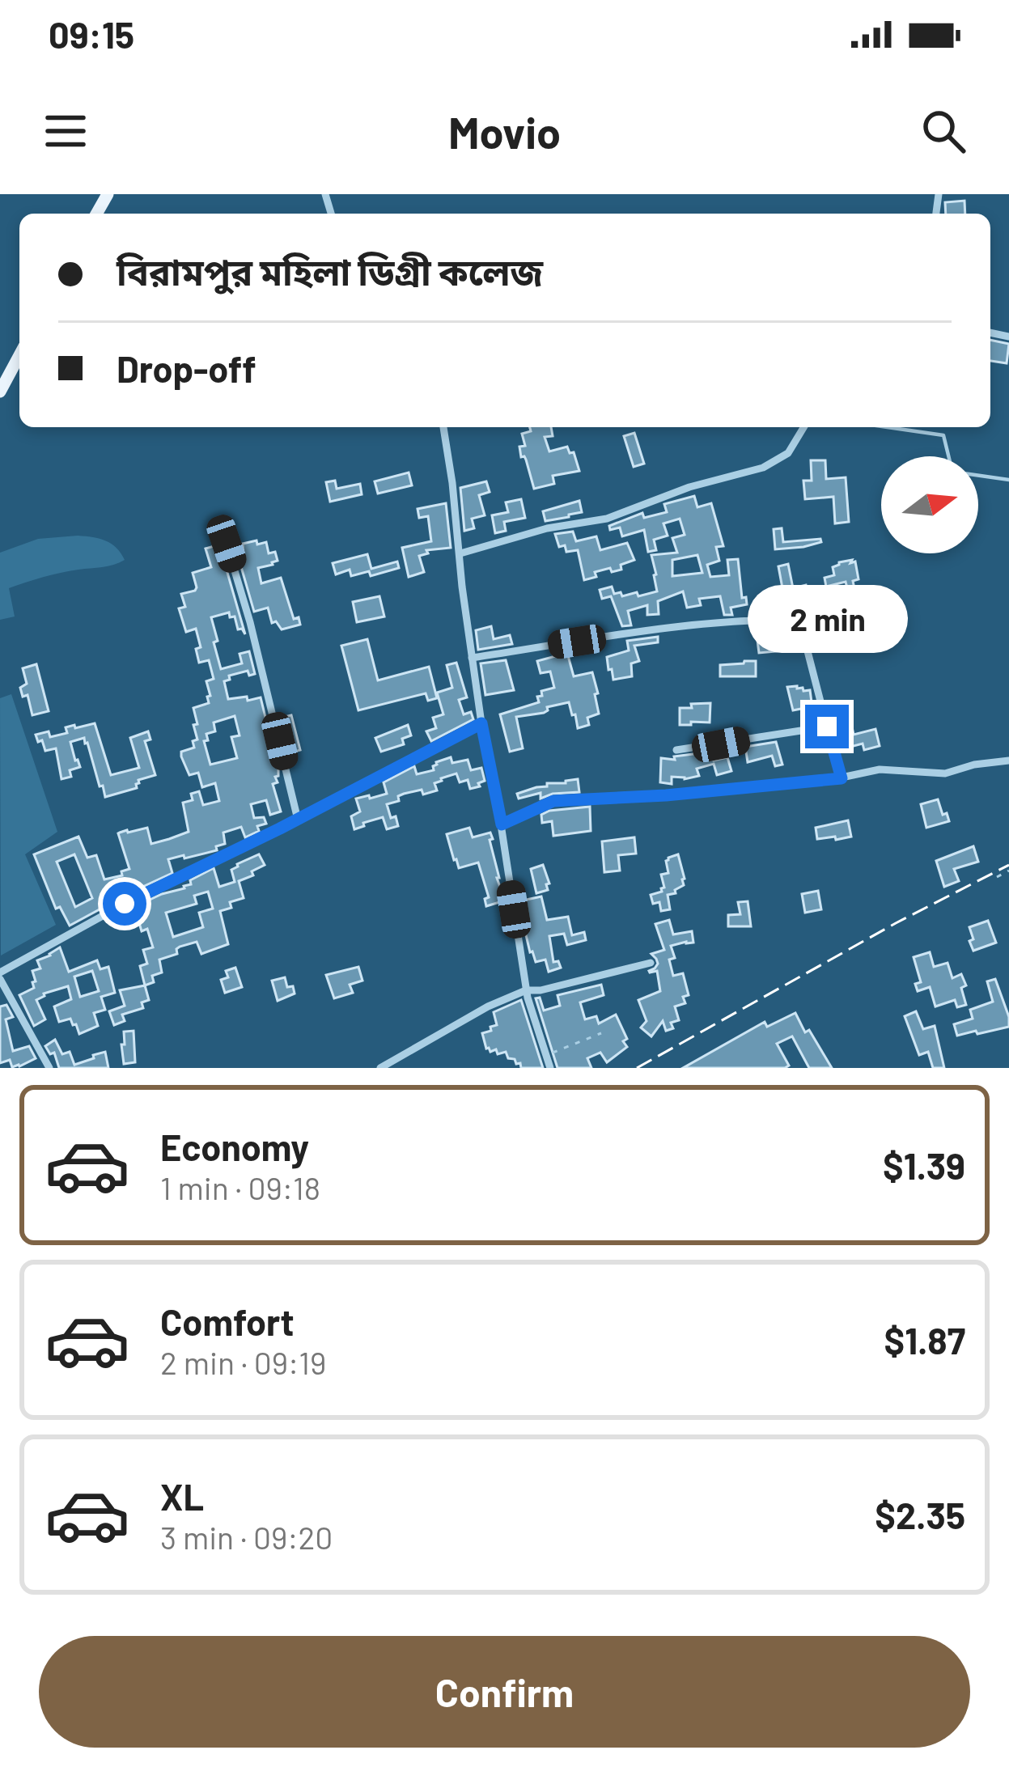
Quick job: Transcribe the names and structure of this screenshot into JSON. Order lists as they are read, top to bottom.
{
  "north": "right",
  "page": {
    "status": "09:15",
    "header": "Movio",
    "banner": ["বিরামপুর মহিলা ডিগ্রী কলেজ", "Drop-off"],
    "bubble": "2 min",
    "list": [
      {
        "name": "Economy",
        "note": "1 min · 09:18",
        "value": "$1.39"
      },
      {
        "name": "Comfort",
        "note": "2 min · 09:19",
        "value": "$1.87"
      },
      {
        "name": "XL",
        "note": "3 min · 09:20",
        "value": "$2.35"
      }
    ],
    "buttons": "Confirm"
  }
}
